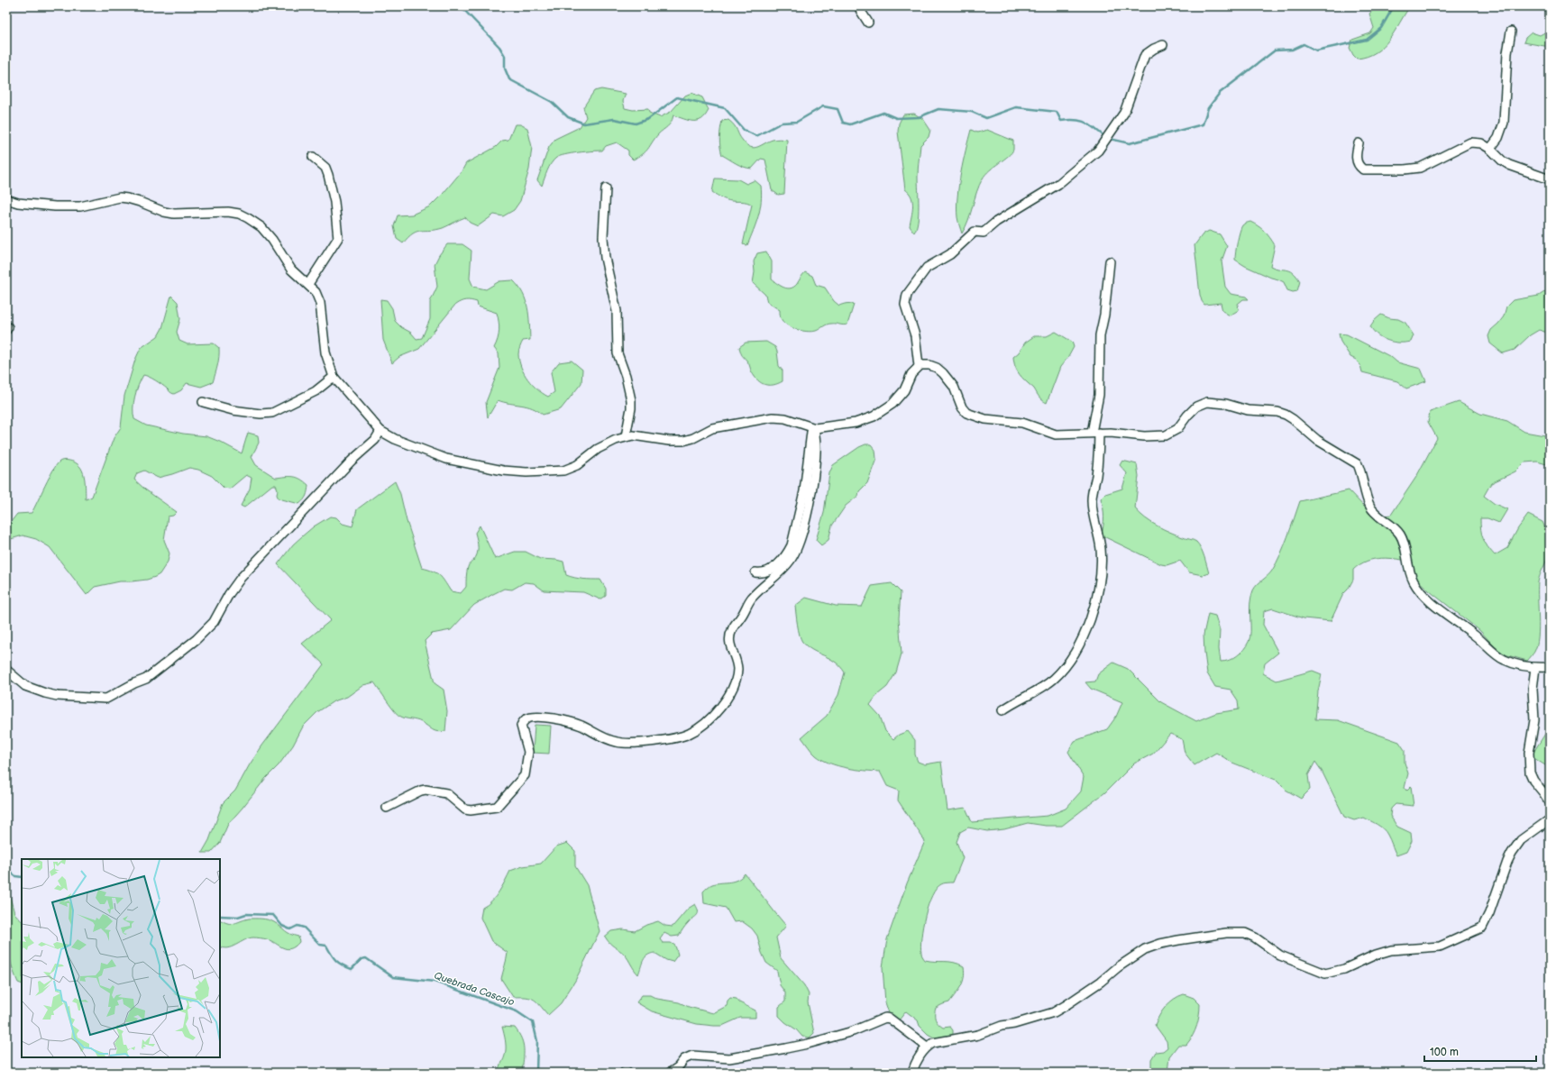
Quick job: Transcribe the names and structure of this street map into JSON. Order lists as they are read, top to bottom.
{
  "water": ["Quebrada Cascajo"],
  "scale_bar": "100 m"
}
